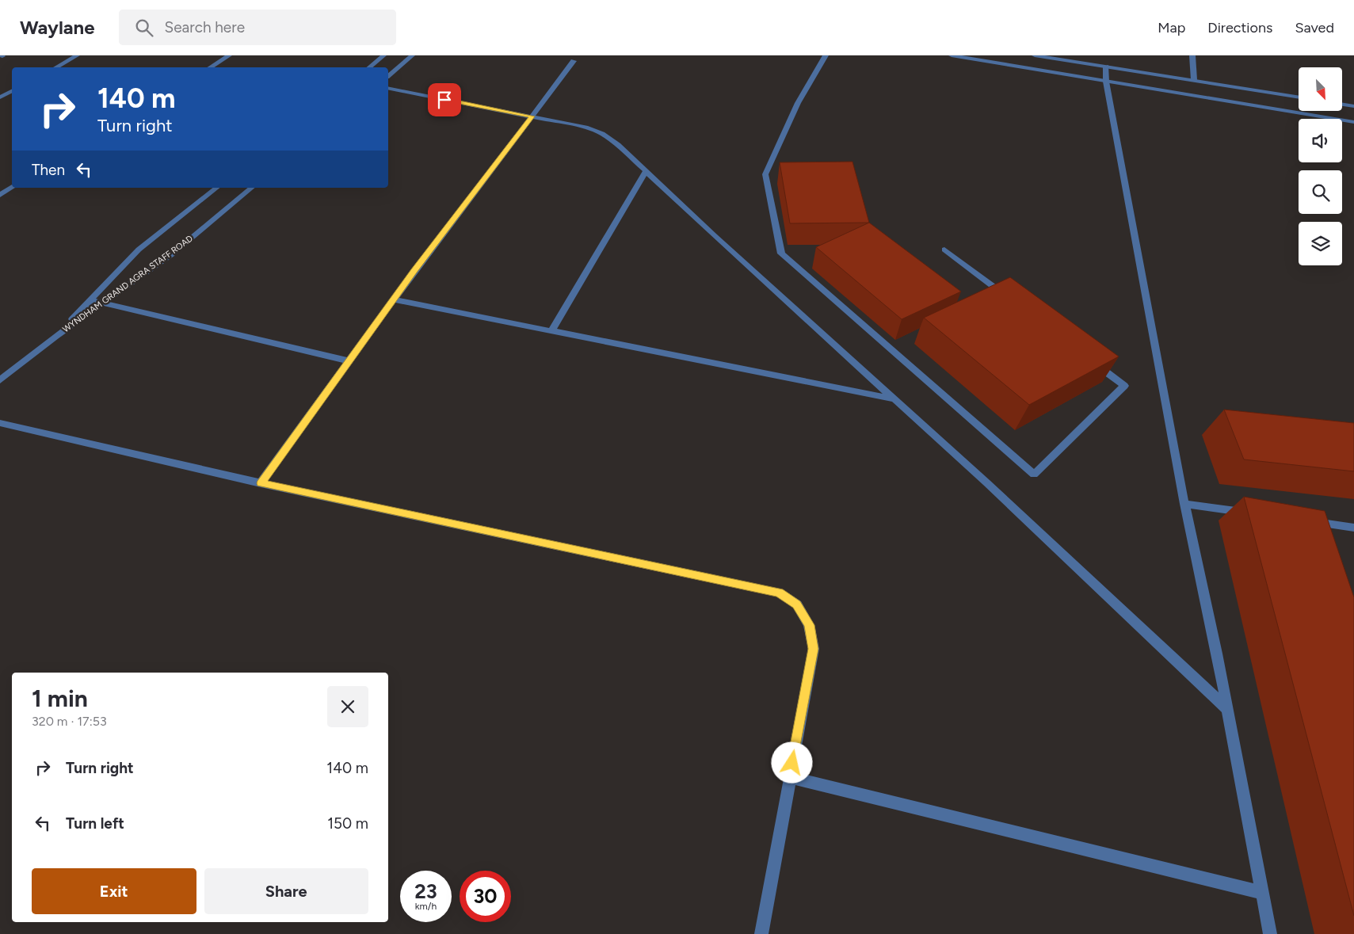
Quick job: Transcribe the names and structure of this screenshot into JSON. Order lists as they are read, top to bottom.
{
  "streets": {
    "street": ["WYNDHAM GRAND AGRA STAFF ROAD"]
  },
  "north": "bottom right",
  "page": {
    "header": "Waylane",
    "search": "Search here",
    "nav": ["Map", "Directions", "Saved"],
    "turn": ["140 m", "Turn right"],
    "then": "Then",
    "heading": ["1 min", "320 m · 17:53"],
    "list": [
      {
        "name": "Turn right",
        "value": "140 m"
      },
      {
        "name": "Turn left",
        "value": "150 m"
      }
    ],
    "buttons": ["Exit", "Share"],
    "speed": "23 km/h",
    "limit": "30"
  }
}
